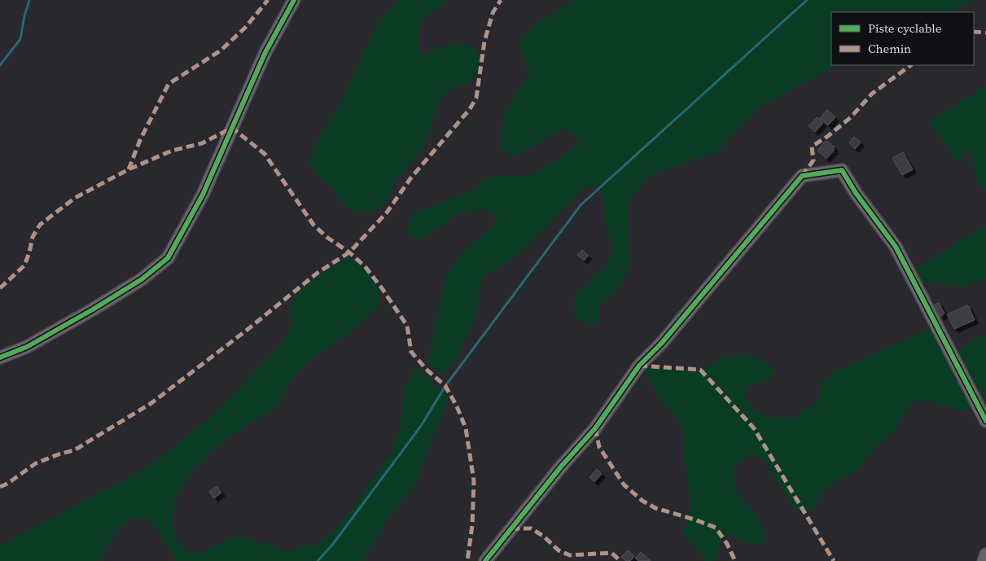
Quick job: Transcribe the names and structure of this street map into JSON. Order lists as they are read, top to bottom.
{
  "legend": ["Piste cyclable", "Chemin"]
}
